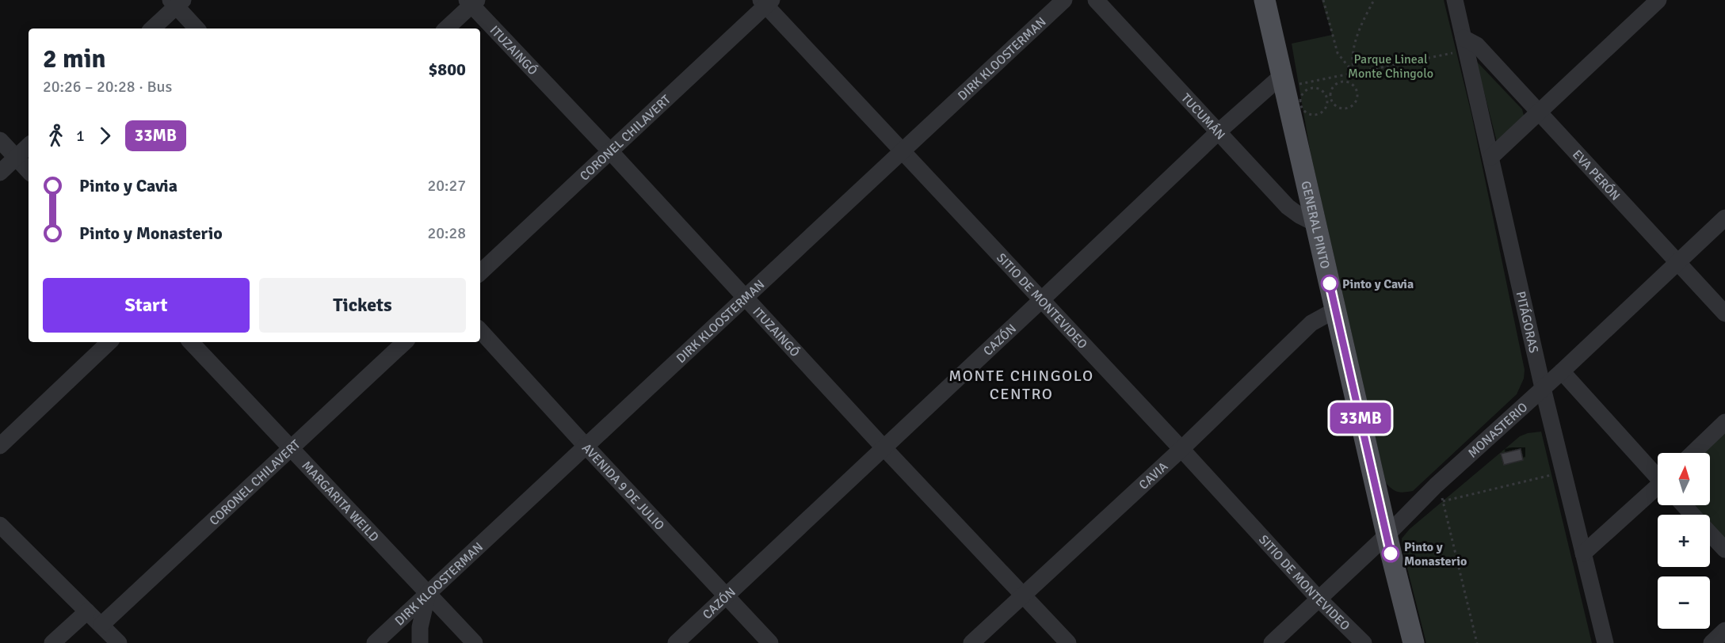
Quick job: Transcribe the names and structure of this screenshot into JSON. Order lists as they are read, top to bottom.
{
  "streets": {
    "main road": ["GENERAL PINTO"],
    "street": [
      "ITUZAINGÓ",
      "DIRK KLOOSTERMAN",
      "TUCUMÁN",
      "CORONEL CHILAVERT",
      "EVA PERÓN",
      "SITIO DE MONTEVIDEO",
      "PITÁGORAS",
      "CAZÓN",
      "MONASTERIO",
      "CAVIA",
      "AVENIDA 9 DE JULIO",
      "MARGARITA WEILD"
    ]
  },
  "crossings": [
    ["ITUZAINGÓ", "DIRK KLOOSTERMAN"],
    ["ITUZAINGÓ", "CORONEL CHILAVERT"],
    ["ITUZAINGÓ", "CAZÓN"],
    ["ITUZAINGÓ", "CAVIA"],
    ["DIRK KLOOSTERMAN", "SITIO DE MONTEVIDEO"],
    ["DIRK KLOOSTERMAN", "AVENIDA 9 DE JULIO"],
    ["DIRK KLOOSTERMAN", "MARGARITA WEILD"],
    ["TUCUMÁN", "GENERAL PINTO"],
    ["TUCUMÁN", "CAZÓN"],
    ["CORONEL CHILAVERT", "SITIO DE MONTEVIDEO"],
    ["CORONEL CHILAVERT", "MARGARITA WEILD"],
    ["EVA PERÓN", "PITÁGORAS"],
    ["EVA PERÓN", "MONASTERIO"],
    ["GENERAL PINTO", "CAZÓN"],
    ["GENERAL PINTO", "MONASTERIO"],
    ["GENERAL PINTO", "CAVIA"],
    ["SITIO DE MONTEVIDEO", "CAZÓN"],
    ["SITIO DE MONTEVIDEO", "MONASTERIO"],
    ["SITIO DE MONTEVIDEO", "CAVIA"],
    ["PITÁGORAS", "MONASTERIO"],
    ["CAZÓN", "AVENIDA 9 DE JULIO"]
  ],
  "districts": ["MONTE CHINGOLO CENTRO"],
  "parks": ["Parque Lineal Monte Chingolo"],
  "places": ["Pinto y Cavia", "Pinto y Monasterio"],
  "lines": ["bus line 33MB"],
  "north": "top",
  "page": {
    "on_map": "33MB",
    "heading": ["2 min", "20:26 – 20:28 · Bus", "$800"],
    "legs": ["1", "33MB"],
    "list": [
      {
        "name": "Pinto y Cavia",
        "value": "20:27"
      },
      {
        "name": "Pinto y Monasterio",
        "value": "20:28"
      }
    ],
    "buttons": ["Start", "Tickets"],
    "map_buttons": ["+", "−"]
  }
}
